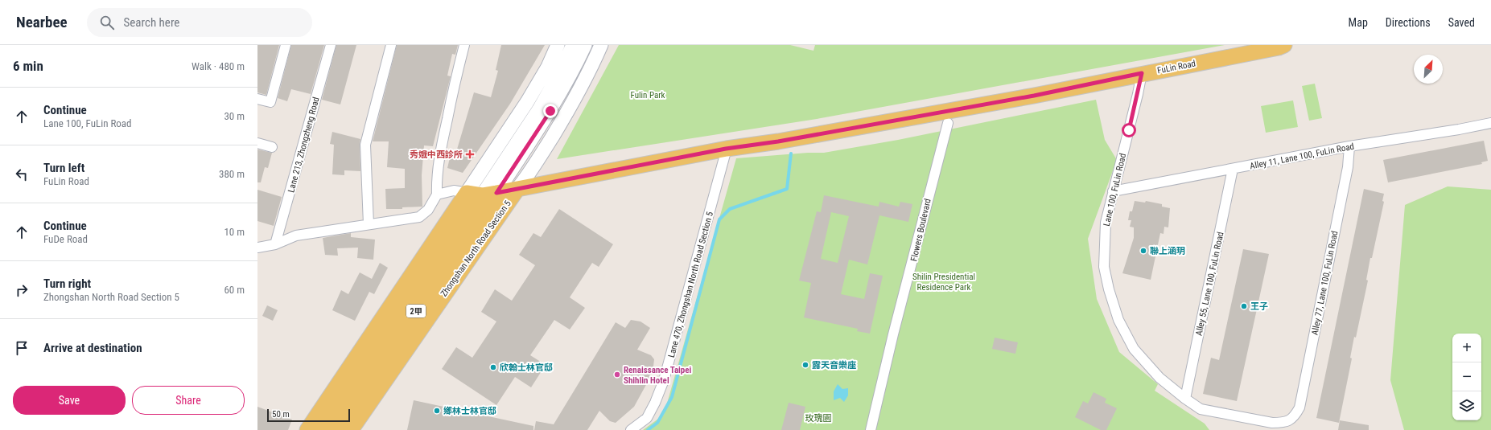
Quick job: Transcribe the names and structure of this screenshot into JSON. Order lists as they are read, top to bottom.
{
  "streets": {
    "main road": ["FuLin Road", "Zhongshan North Road Section 5", "2甲"],
    "street": [
      "Lane 213, Zhongzheng Road",
      "Alley 11, Lane 100, FuLin Road",
      "Lane 100, FuLin Road",
      "Flowers Boulevard",
      "Alley 77, Lane 100, FuLin Road",
      "Alley 55, Lane 100, FuLin Road",
      "Lane 470, Zhongshan North Road Section 5"
    ]
  },
  "crossings": [
    ["FuLin Road", "Lane 100, FuLin Road"],
    ["FuLin Road", "Zhongshan North Road Section 5"],
    ["FuLin Road", "Lane 470, Zhongshan North Road Section 5"],
    ["Alley 11, Lane 100, FuLin Road", "Lane 100, FuLin Road"],
    ["Alley 11, Lane 100, FuLin Road", "Alley 77, Lane 100, FuLin Road"],
    ["Alley 11, Lane 100, FuLin Road", "Alley 55, Lane 100, FuLin Road"],
    ["Lane 100, FuLin Road", "Alley 77, Lane 100, FuLin Road"],
    ["Lane 100, FuLin Road", "Alley 55, Lane 100, FuLin Road"]
  ],
  "parks": ["Fulin Park", "Shilin Presidential Residence Park", "玫瑰園"],
  "places": {
    "health": ["秀娥中西診所"],
    "other": [
      "聯上涵玥",
      "王子",
      "露天音樂座",
      "欣翰士林官邸",
      "Renaissance Taipei Shihlin Hotel",
      "鄉林士林官邸"
    ]
  },
  "scale_bar": "50 m",
  "north": "top right",
  "page": {
    "header": "Nearbee",
    "search": "Search here",
    "nav": ["Map", "Directions", "Saved"],
    "heading": ["6 min", "Walk · 480 m"],
    "list": [
      ["Continue", "Lane 100, FuLin Road", "30 m"],
      ["Turn left", "FuLin Road", "380 m"],
      ["Continue", "FuDe Road", "10 m"],
      ["Turn right", "Zhongshan North Road Section 5", "60 m"],
      "Arrive at destination"
    ],
    "map_buttons": ["+", "−"],
    "buttons": ["Save", "Share"],
    "scale": "50 m"
  }
}
